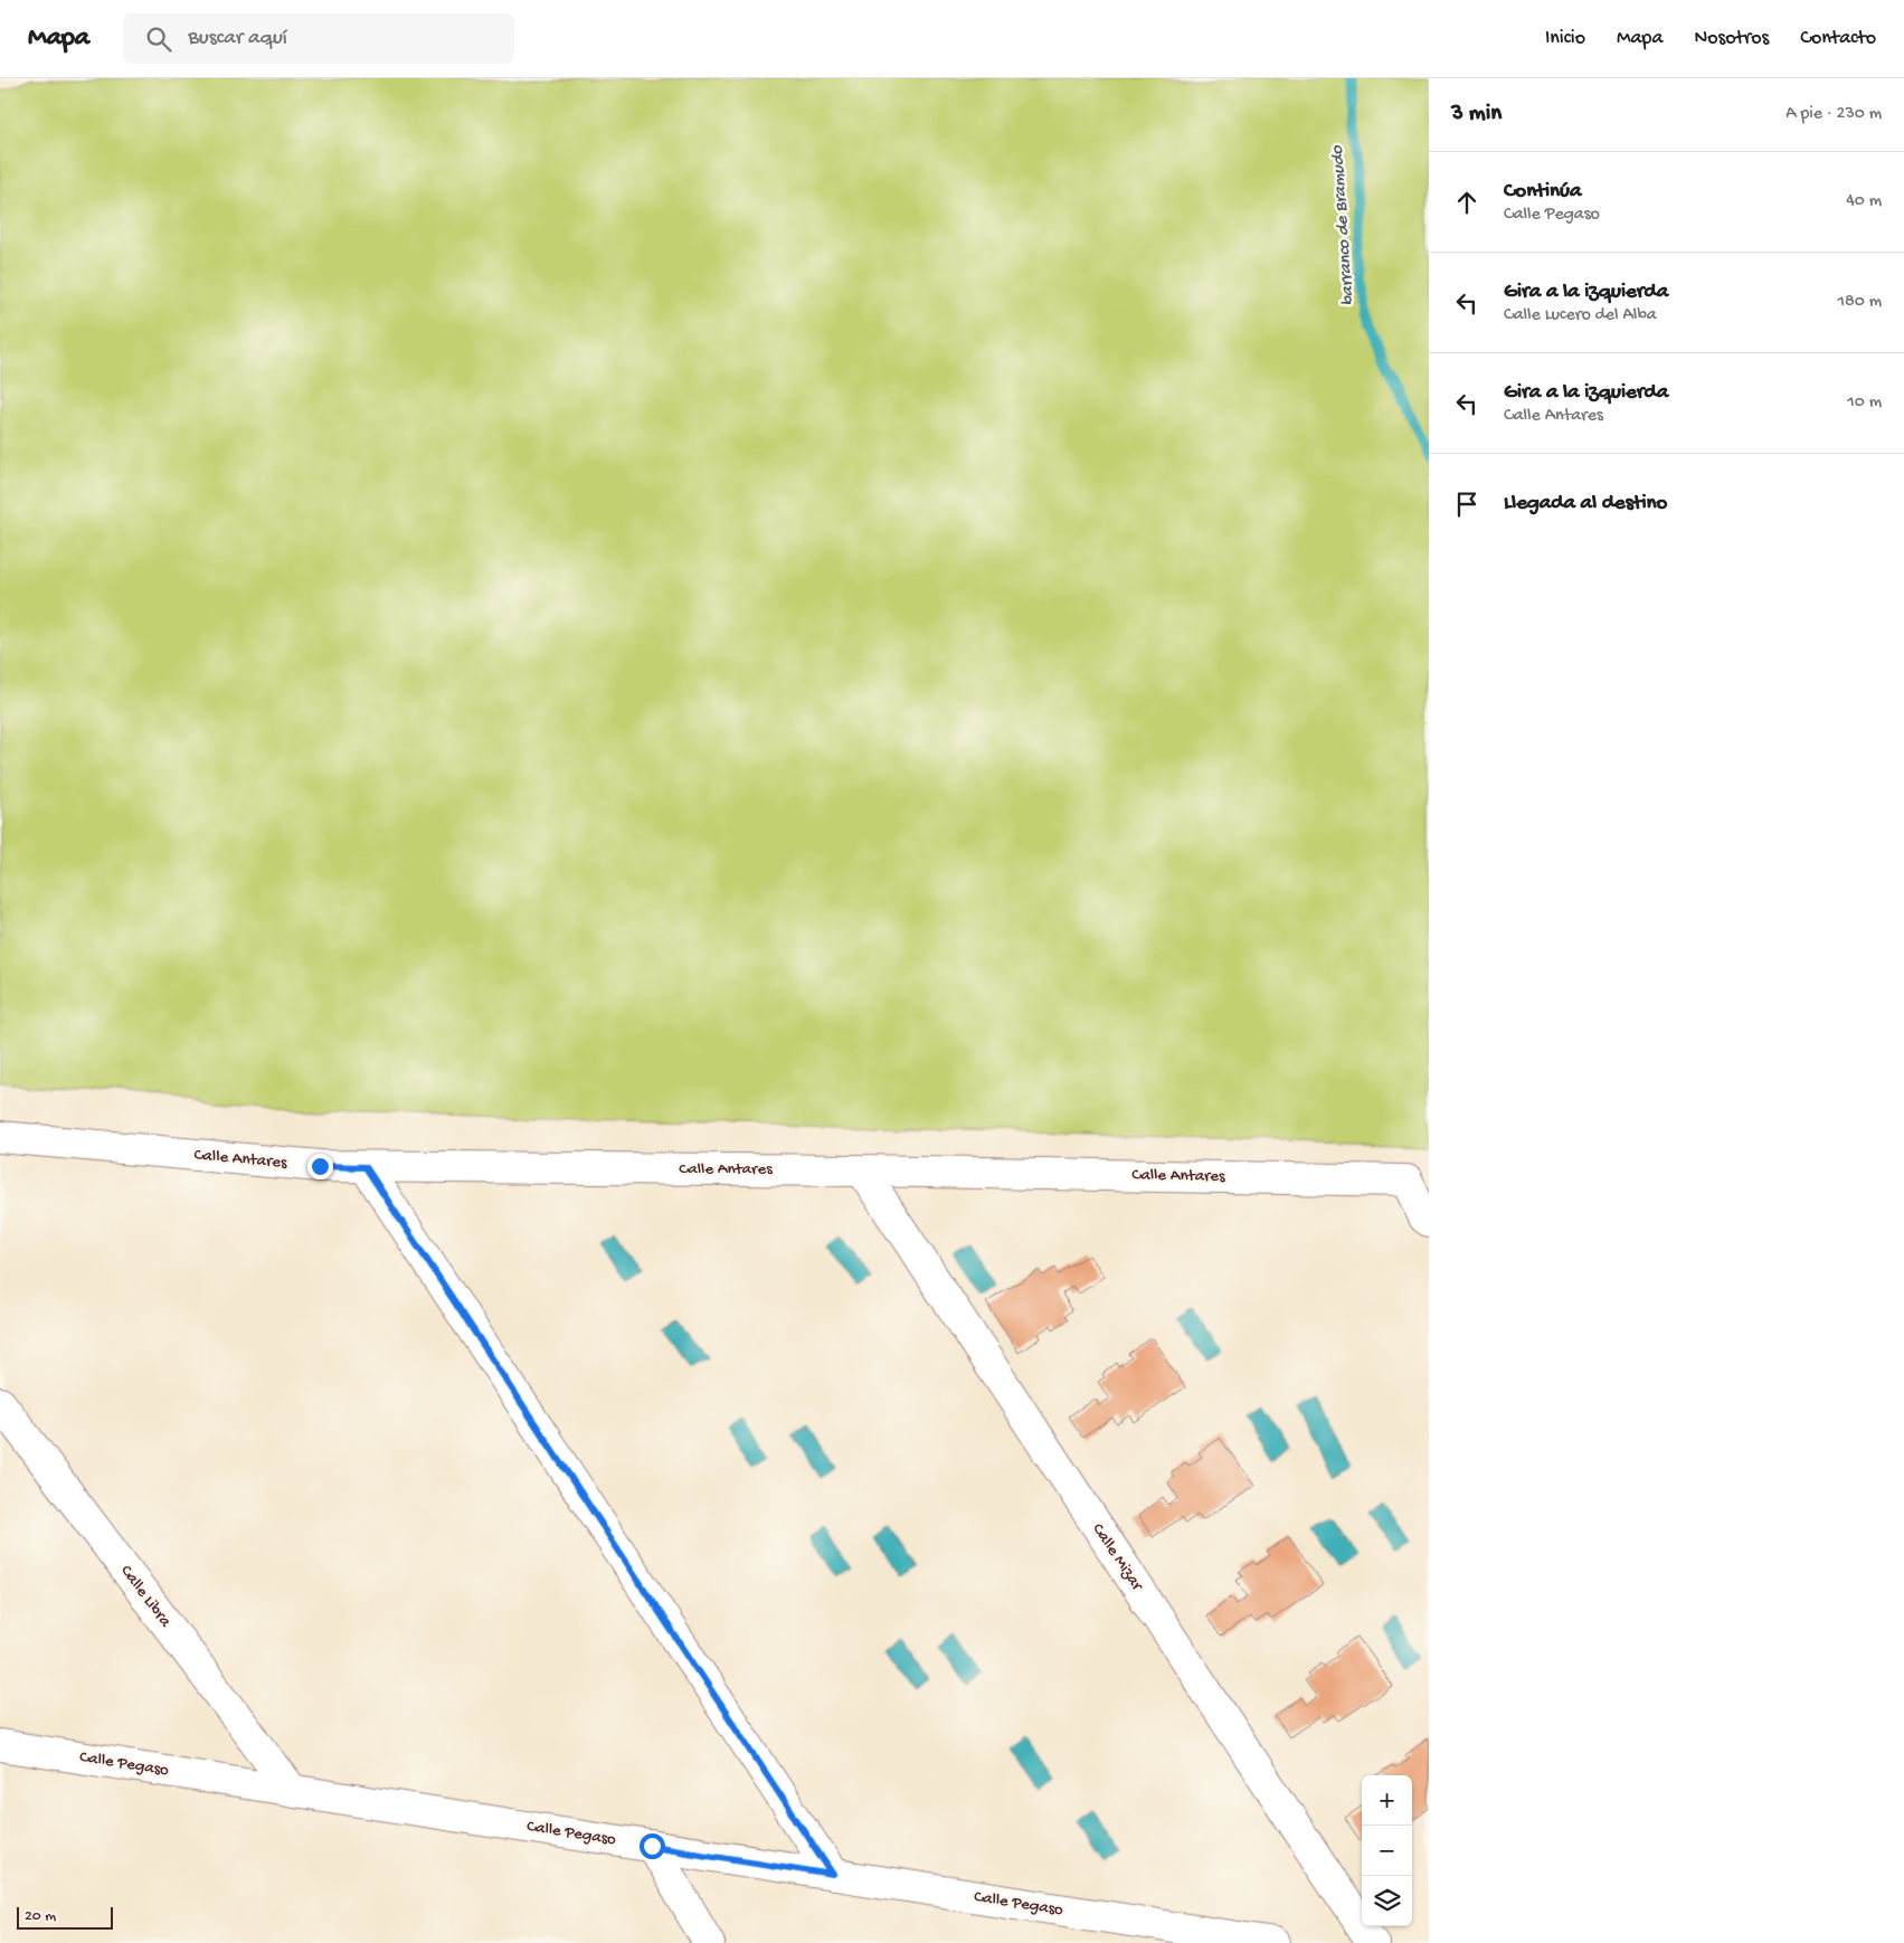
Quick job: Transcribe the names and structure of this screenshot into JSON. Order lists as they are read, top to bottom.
{
  "streets": {
    "street": [
      "Calle Antares",
      "Calle Mizar",
      "Calle Libra",
      "Calle Pegaso"
    ]
  },
  "crossings": [
    ["Calle Antares", "Calle Mizar"],
    ["Calle Libra", "Calle Pegaso"]
  ],
  "water": ["barranco de Bramudo"],
  "scale_bar": "20 m",
  "page": {
    "header": "Mapa",
    "search": "Buscar aquí",
    "nav": [
      "Inicio",
      "Mapa",
      "Nosotros",
      "Contacto"
    ],
    "heading": ["3 min", "A pie · 230 m"],
    "list": [
      ["Continúa", "Calle Pegaso", "40 m"],
      ["Gira a la izquierda", "Calle Lucero del Alba", "180 m"],
      ["Gira a la izquierda", "Calle Antares", "10 m"],
      "Llegada al destino"
    ],
    "map_buttons": ["+", "−"],
    "scale": "20 m"
  }
}
